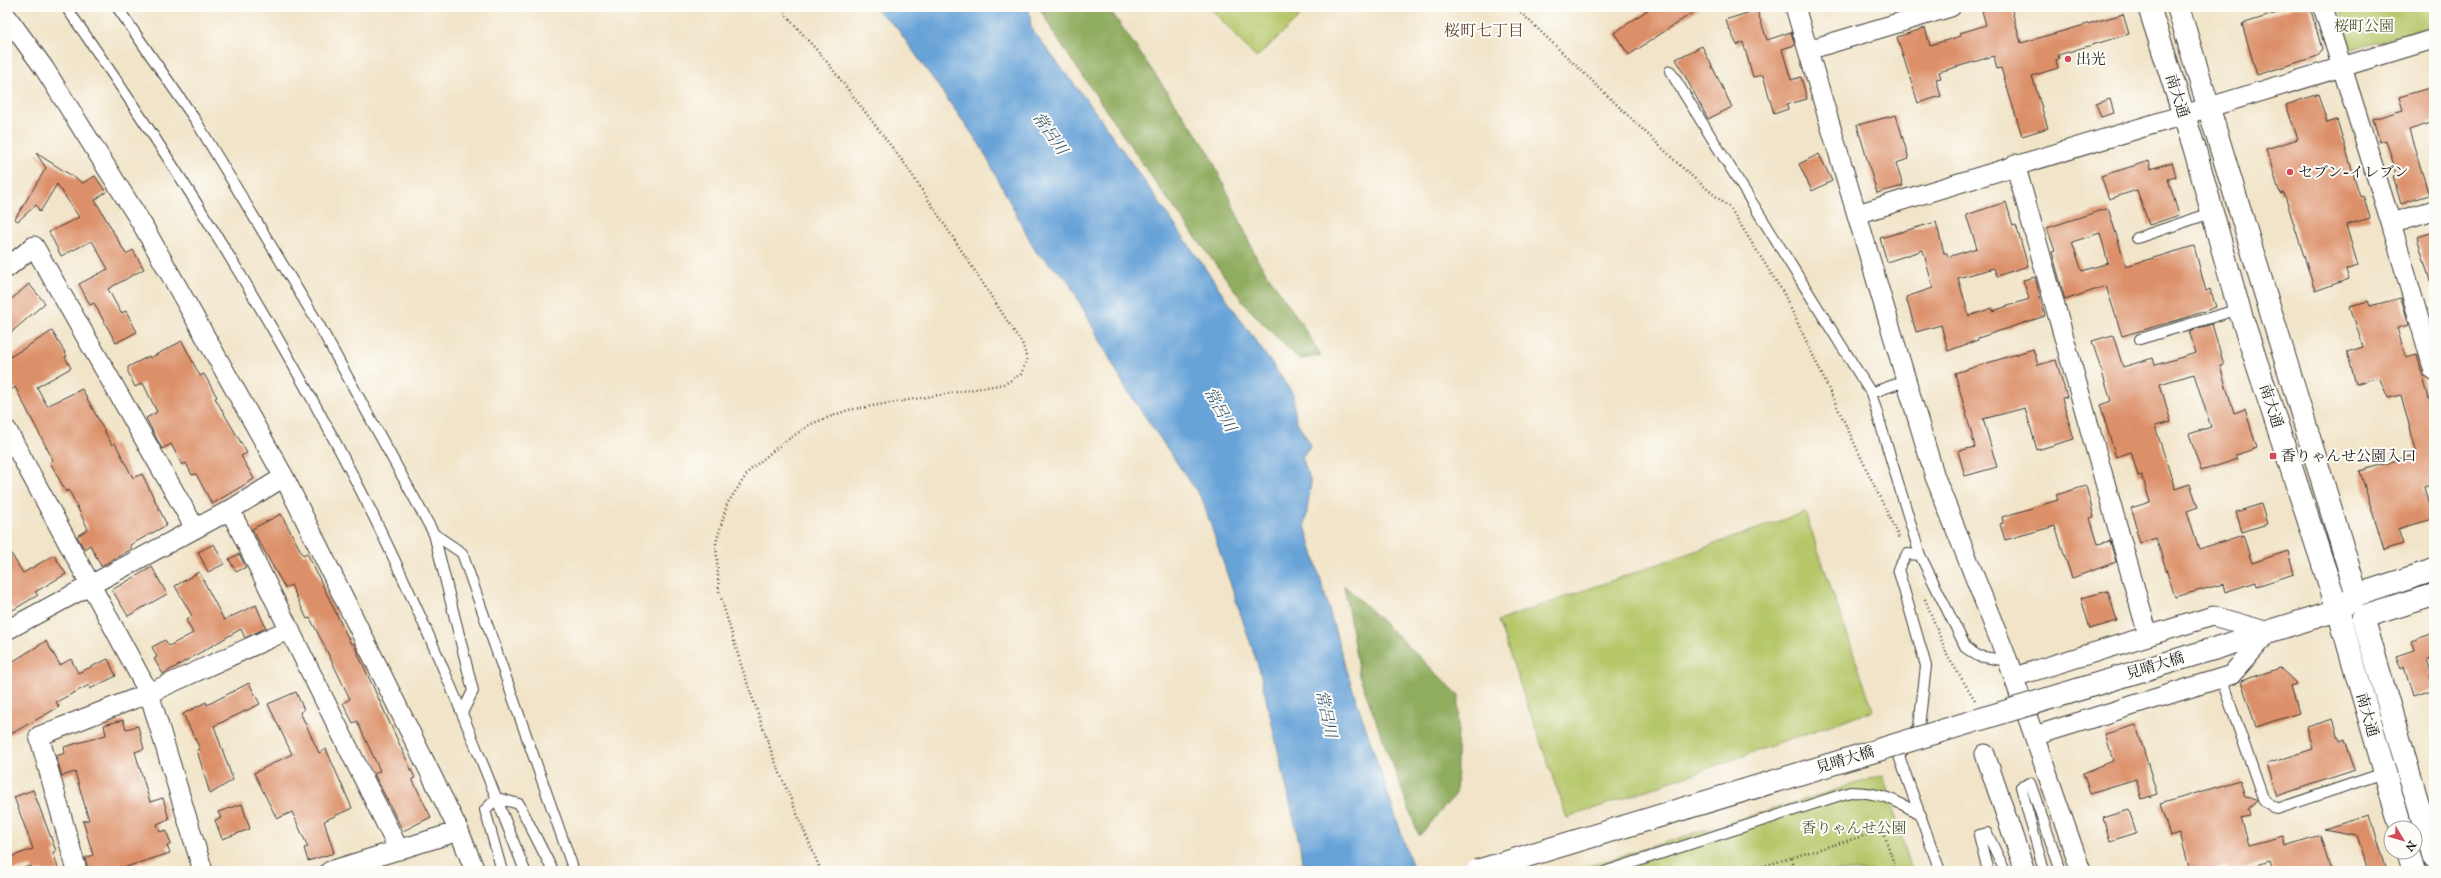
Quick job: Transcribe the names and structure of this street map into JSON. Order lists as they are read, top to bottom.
{
  "streets": {
    "street": ["南大通", "見晴大橋"]
  },
  "crossings": [
    ["南大通", "見晴大橋"]
  ],
  "districts": ["桜町七丁目"],
  "water": ["常呂川"],
  "parks": ["桜町公園", "香りゃんせ公園"],
  "places": {
    "other": ["出光", "セブン-イレブン"],
    "transit": ["香りゃんせ公園入口"]
  },
  "north": "bottom right"
}
